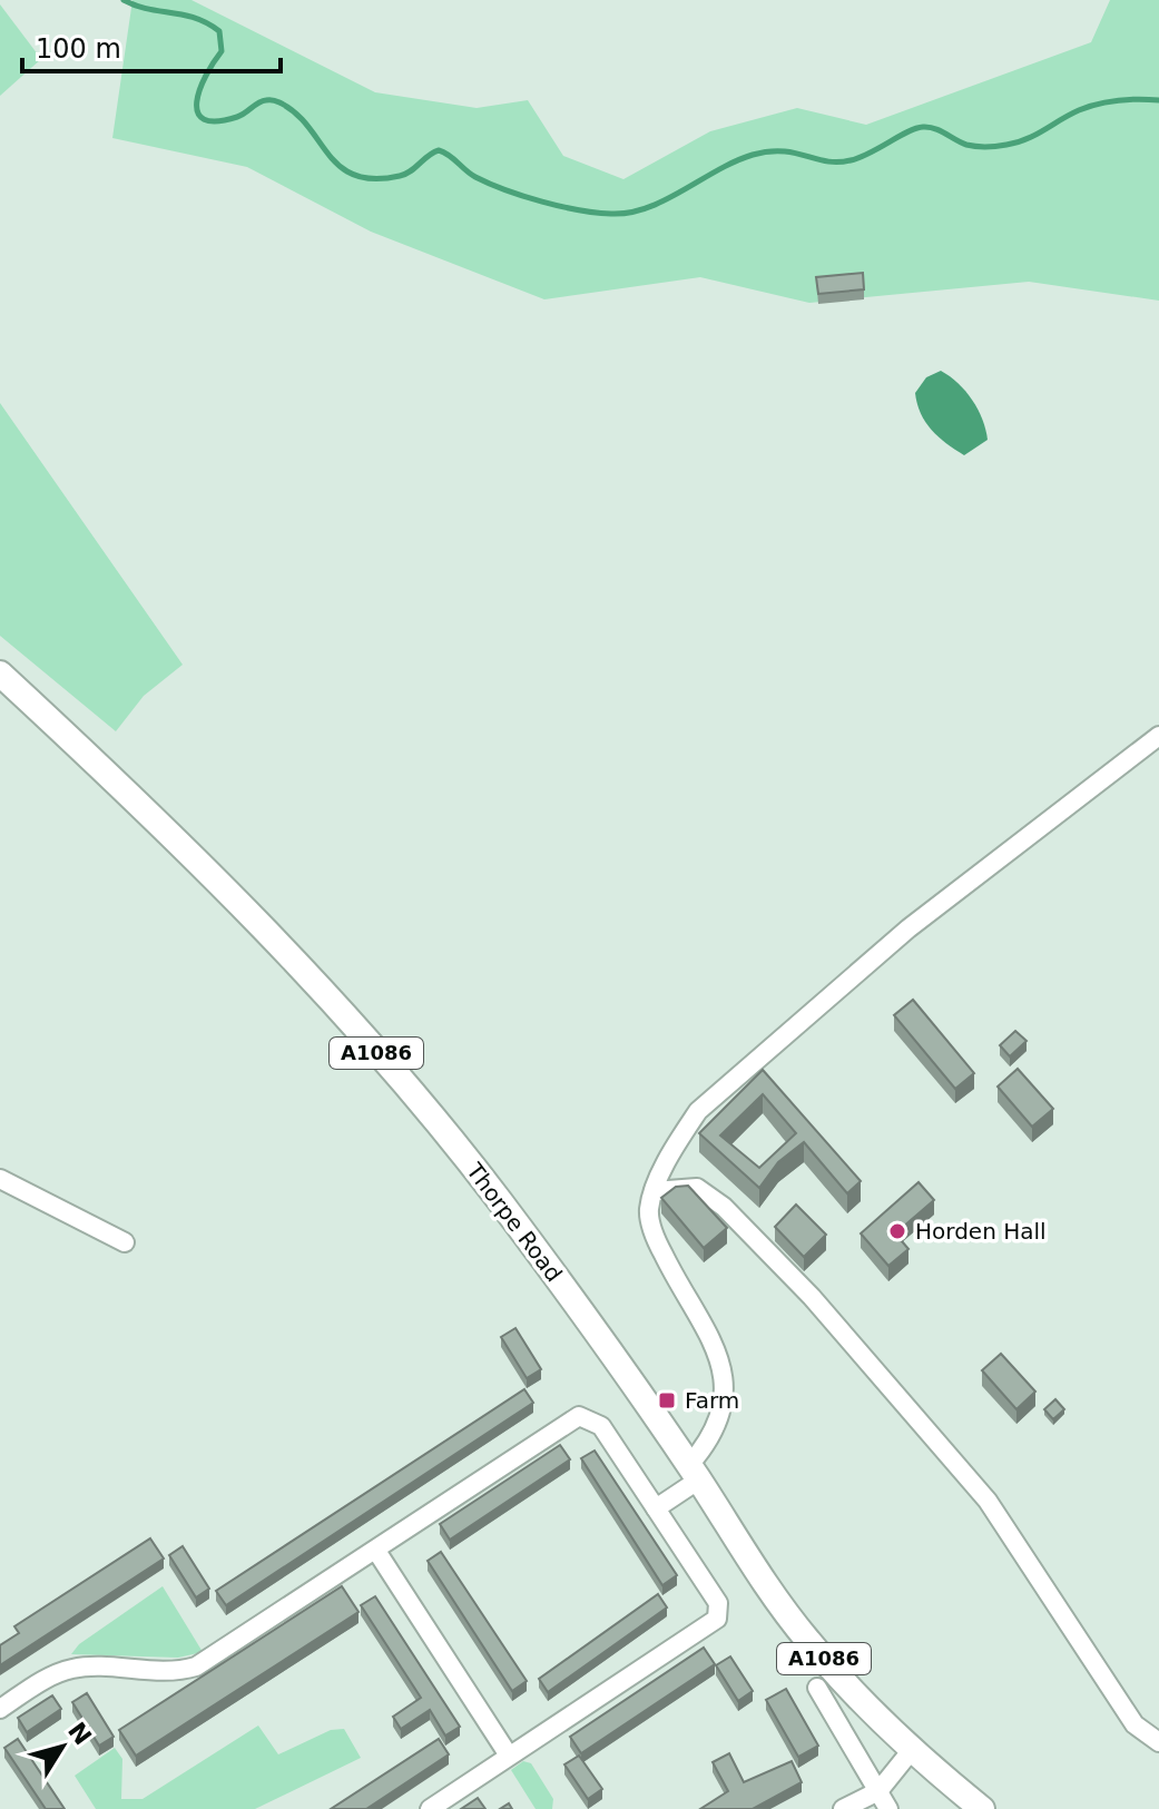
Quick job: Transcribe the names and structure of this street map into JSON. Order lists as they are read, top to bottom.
{
  "streets": {
    "main road": ["A1086", "Thorpe Road"]
  },
  "places": {
    "other": ["Horden Hall"],
    "transit": ["Farm"]
  },
  "scale_bar": "100 m",
  "north": "top right"
}
